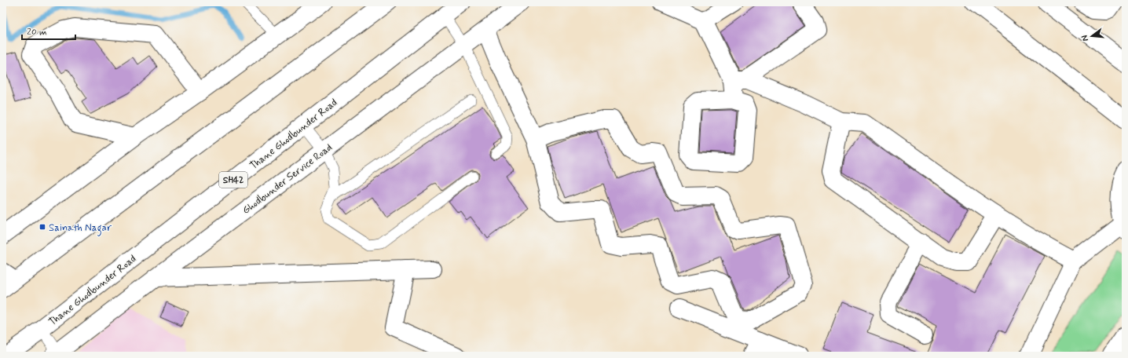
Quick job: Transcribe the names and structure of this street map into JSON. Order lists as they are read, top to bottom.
{
  "streets": {
    "street": ["Thane Ghodbunder Road", "Ghodbunder Service Road", "SH42"]
  },
  "places": {
    "transit": ["Sainath Nagar"]
  },
  "scale_bar": "20 m",
  "north": "left"
}
